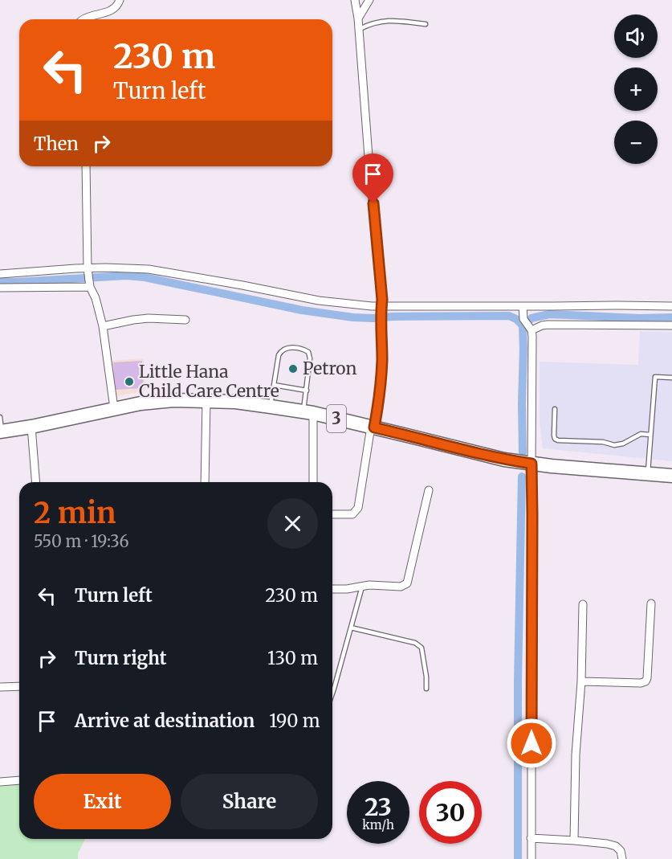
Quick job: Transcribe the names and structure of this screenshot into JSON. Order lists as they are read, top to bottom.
{
  "streets": {
    "highway": ["3"]
  },
  "places": ["Petron", "Little Hana Child Care Centre"],
  "page": {
    "map_buttons": ["+", "−"],
    "turn": ["230 m", "Turn left"],
    "then": "Then",
    "heading": ["2 min", "550 m · 19:36"],
    "list": [
      {
        "name": "Turn left",
        "value": "230 m"
      },
      {
        "name": "Turn right",
        "value": "130 m"
      },
      {
        "name": "Arrive at destination",
        "value": "190 m"
      }
    ],
    "buttons": ["Exit", "Share"],
    "speed": "23 km/h",
    "limit": "30"
  }
}
